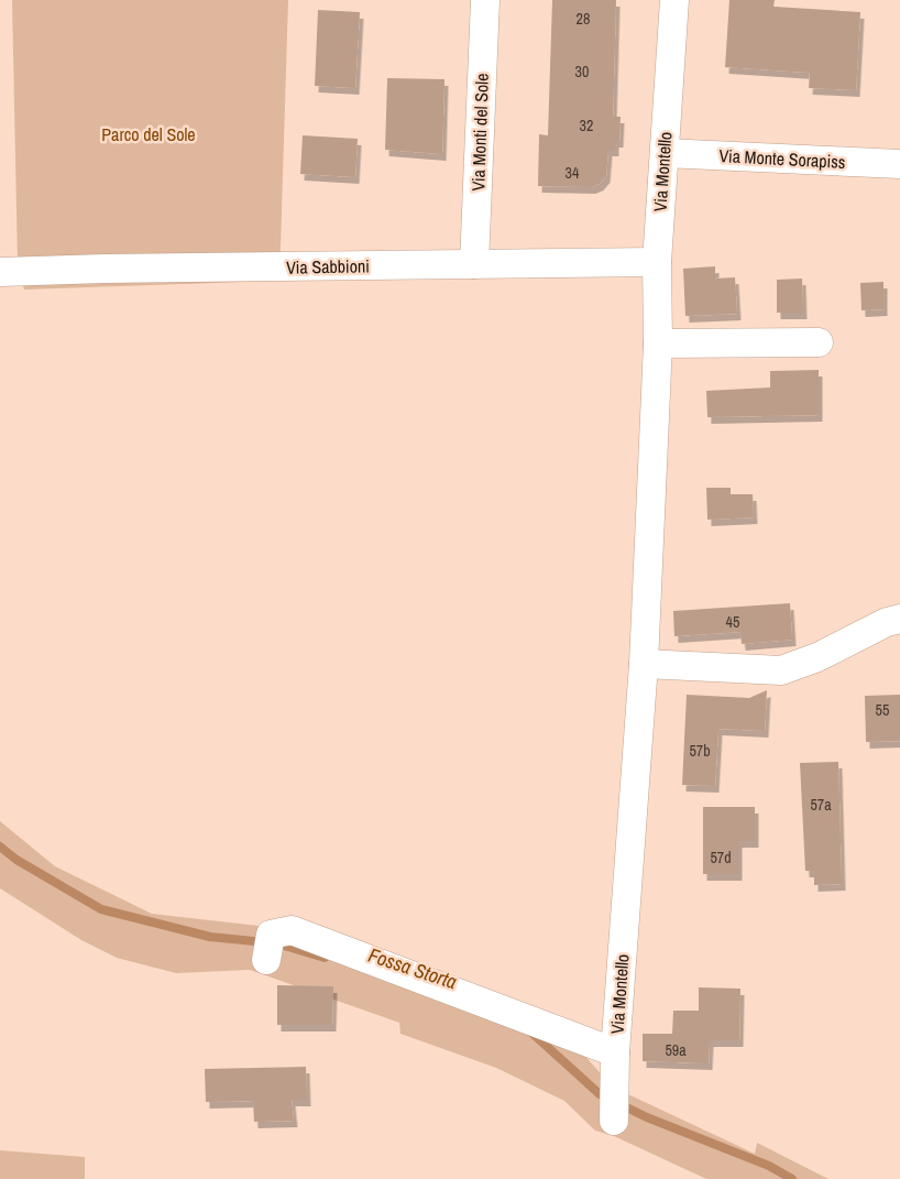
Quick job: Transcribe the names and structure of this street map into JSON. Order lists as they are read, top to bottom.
{
  "streets": {
    "street": [
      "Via Monti del Sole",
      "Via Monte Sorapiss",
      "Via Montello",
      "Via Sabbioni"
    ]
  },
  "crossings": [
    ["Via Monti del Sole", "Via Sabbioni"],
    ["Via Monte Sorapiss", "Via Montello"],
    ["Via Montello", "Via Sabbioni"]
  ],
  "water": ["Fossa Storta"],
  "parks": ["Parco del Sole"],
  "house_numbers": [
    "28",
    "30",
    "32",
    "34",
    "45",
    "55",
    "57b",
    "57a",
    "57d",
    "59a"
  ]
}
